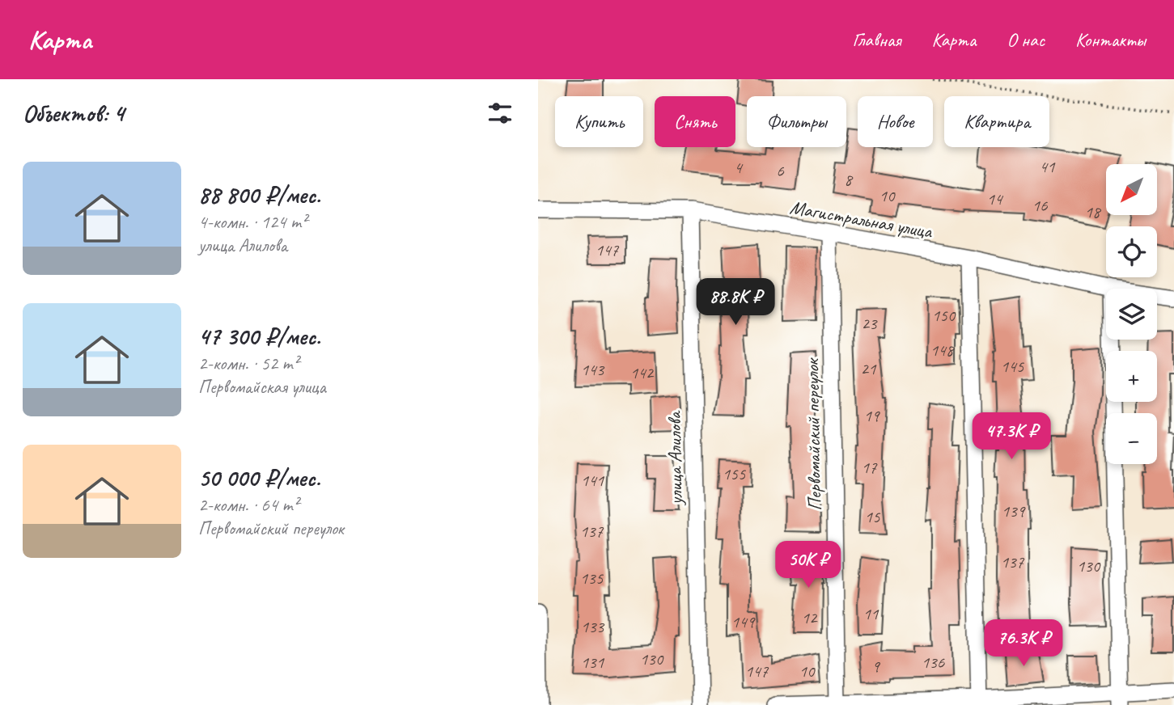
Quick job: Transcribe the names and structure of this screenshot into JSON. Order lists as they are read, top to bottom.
{
  "streets": {
    "street": ["Магистральная улица", "Первомайский переулок", "улица Алилова"]
  },
  "crossings": [
    ["Магистральная улица", "Первомайский переулок"],
    ["Магистральная улица", "улица Алилова"]
  ],
  "house_numbers": [
    "41",
    "4",
    "6",
    "8",
    "10",
    "14",
    "16",
    "18",
    "147",
    "150",
    "23",
    "148",
    "145",
    "21",
    "143",
    "142",
    "19",
    "17",
    "155",
    "141",
    "139",
    "15",
    "137",
    "137",
    "130",
    "135",
    "11",
    "12",
    "149",
    "133",
    "130",
    "131",
    "136",
    "9",
    "147",
    "10"
  ],
  "north": "bottom left",
  "page": {
    "header": "Карта",
    "nav": [
      "Главная",
      "Карта",
      "О нас",
      "Контакты"
    ],
    "heading": "Объектов: 4",
    "chip": [
      "Купить",
      "Снять",
      "Фильтры",
      "Новое",
      "Квартира"
    ],
    "list": [
      {
        "name": "88 800 ₽/мес.",
        "note": "4-комн. · 124 m² · улица Алилова"
      },
      {
        "name": "47 300 ₽/мес.",
        "note": "2-комн. · 52 m² · Первомайская улица"
      },
      {
        "name": "50 000 ₽/мес.",
        "note": "2-комн. · 64 m² · Первомайский переулок"
      }
    ],
    "map_buttons": ["+", "−"],
    "price": [
      "88.8K ₽",
      "47.3K ₽",
      "50K ₽",
      "76.3K ₽"
    ]
  }
}
